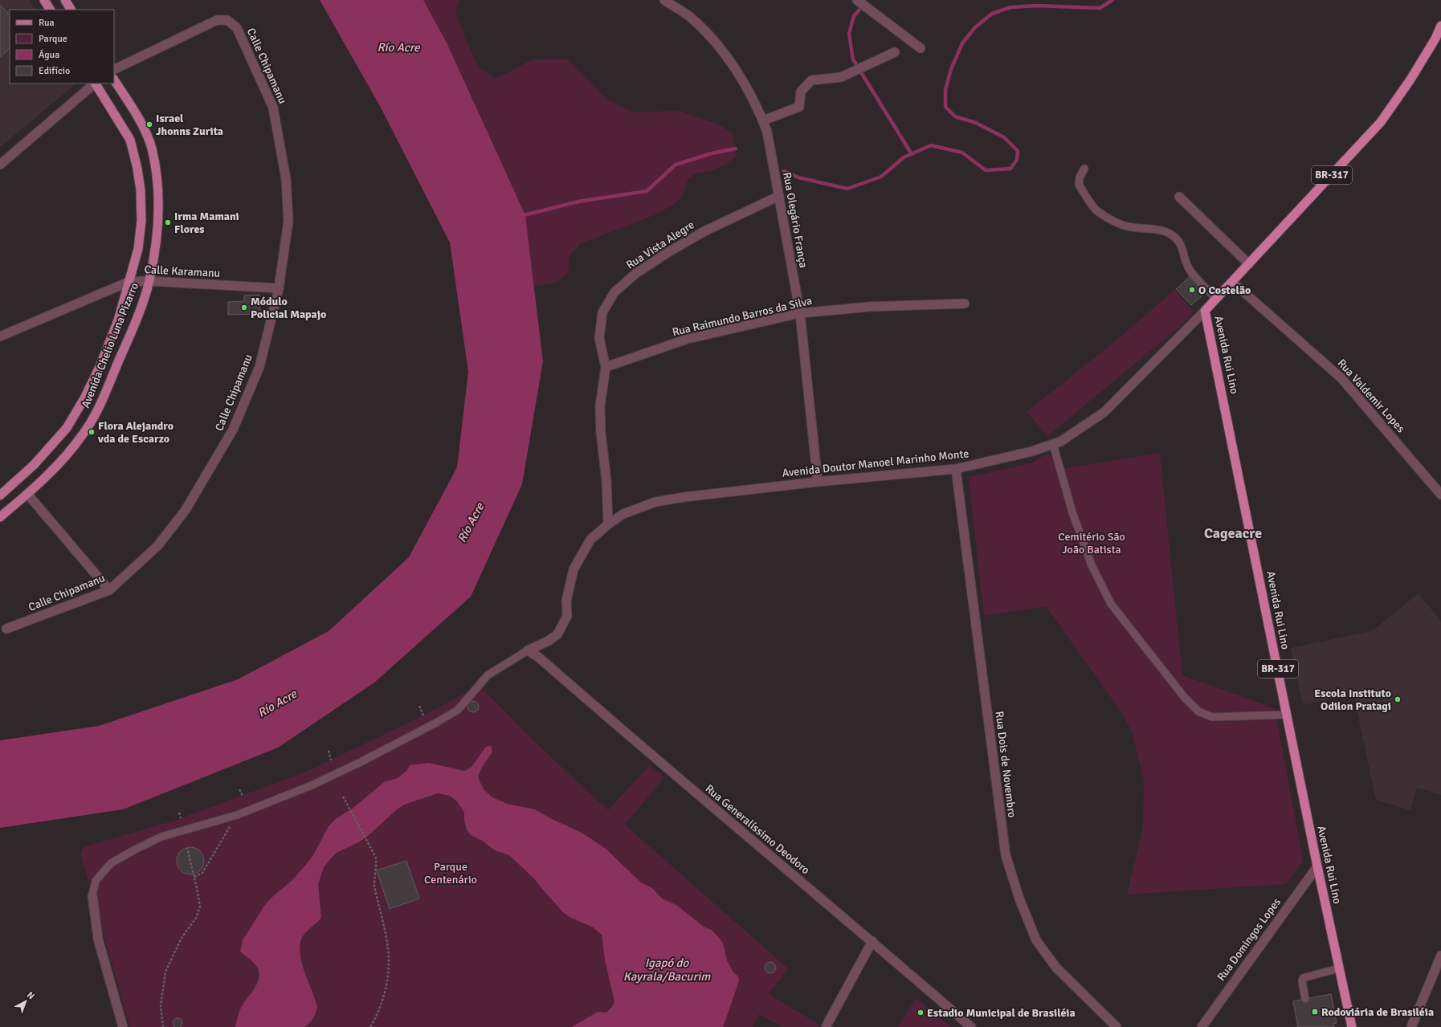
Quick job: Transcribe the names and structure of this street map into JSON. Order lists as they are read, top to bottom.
{
  "streets": {
    "highway": ["BR-317", "Avenida Rui Lino", "Avenida Doutor Manoel Marinho Monte"],
    "main road": ["Avenida Chelio Luna Pizarro"],
    "street": [
      "Calle Chipamanu",
      "Rua Olegário França",
      "Rua Vista Alegre",
      "Calle Karamanu",
      "Rua Raimundo Barros da Silva",
      "Rua Valdemir Lopes",
      "Rua Dois de Novembro",
      "Rua Generalíssimo Deodoro",
      "Rua Domingos Lopes"
    ]
  },
  "crossings": [
    ["Calle Chipamanu", "Calle Karamanu"],
    ["Rua Olegário França", "Rua Vista Alegre"],
    ["Rua Olegário França", "Rua Raimundo Barros da Silva"],
    ["Rua Olegário França", "Avenida Doutor Manoel Marinho Monte"],
    ["Rua Vista Alegre", "Rua Raimundo Barros da Silva"],
    ["Rua Vista Alegre", "Avenida Doutor Manoel Marinho Monte"],
    ["Calle Karamanu", "Avenida Chelio Luna Pizarro"],
    ["Avenida Rui Lino", "Avenida Doutor Manoel Marinho Monte"],
    ["Avenida Rui Lino", "Rua Domingos Lopes"],
    ["Rua Valdemir Lopes", "Avenida Doutor Manoel Marinho Monte"],
    ["Avenida Doutor Manoel Marinho Monte", "Rua Dois de Novembro"],
    ["Avenida Doutor Manoel Marinho Monte", "Rua Generalíssimo Deodoro"]
  ],
  "districts": ["Cageacre"],
  "water": ["Río Acre", "Igapó do Kayrala/Bacurim"],
  "parks": ["Cemitério São João Batista", "Parque Centenário"],
  "places": {
    "other": [
      "Israel Jhonns Zurita",
      "Irma Mamani Flores",
      "O Costelão",
      "Módulo Policial Mapajo",
      "Flora Alejandro vda de Escarzo",
      "Escola Instituto Odilon Pratagi",
      "Estadio Municipal de Brasiléia"
    ],
    "transit": ["Rodoviária de Brasiléia"]
  },
  "legend": [
    "Rua",
    "Parque",
    "Água",
    "Edifício"
  ],
  "north": "top right"
}
